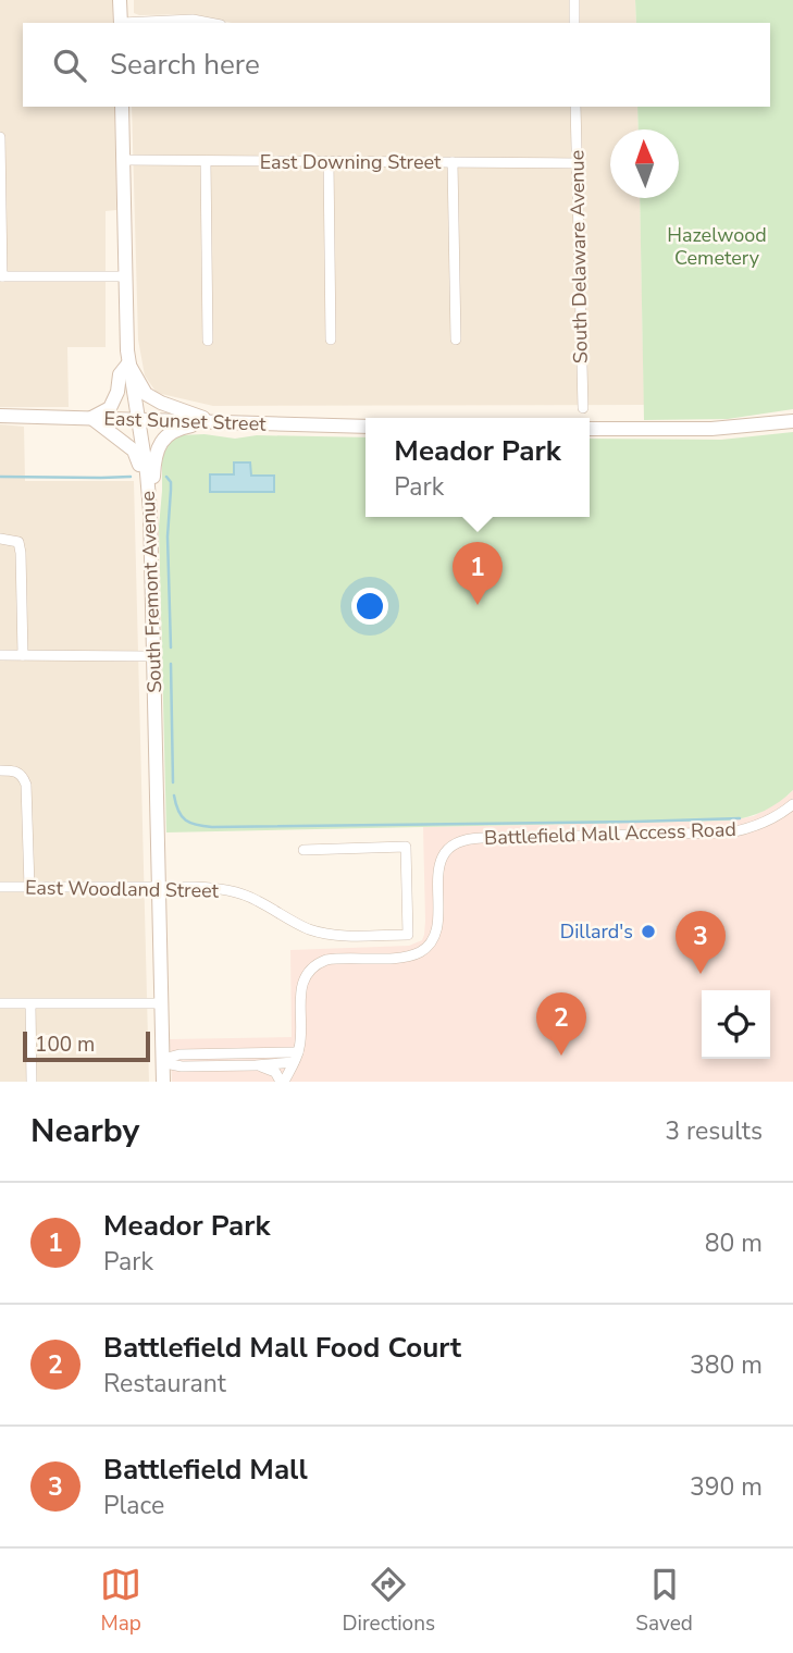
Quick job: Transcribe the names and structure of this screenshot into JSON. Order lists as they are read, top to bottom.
{
  "streets": {
    "main road": ["East Sunset Street", "South Fremont Avenue"],
    "street": [
      "East Downing Street",
      "South Delaware Avenue",
      "Battlefield Mall Access Road",
      "East Woodland Street"
    ]
  },
  "crossings": [
    ["East Downing Street", "South Delaware Avenue"],
    ["East Downing Street", "South Fremont Avenue"],
    ["East Sunset Street", "South Fremont Avenue"],
    ["South Fremont Avenue", "East Woodland Street"]
  ],
  "parks": ["Hazelwood Cemetery"],
  "places": ["Dillard's"],
  "scale_bar": "100 m",
  "north": "top",
  "page": {
    "search": "Search here",
    "popup": ["Meador Park", "Park"],
    "pins": ["1", "3", "2"],
    "scale": "100 m",
    "heading": ["Nearby", "3 results"],
    "list": [
      {
        "mark": "1",
        "name": "Meador Park",
        "note": "Park",
        "value": "80 m"
      },
      {
        "mark": "2",
        "name": "Battlefield Mall Food Court",
        "note": "Restaurant",
        "value": "380 m"
      },
      {
        "mark": "3",
        "name": "Battlefield Mall",
        "note": "Place",
        "value": "390 m"
      }
    ],
    "nav": ["Map", "Directions", "Saved"]
  }
}
